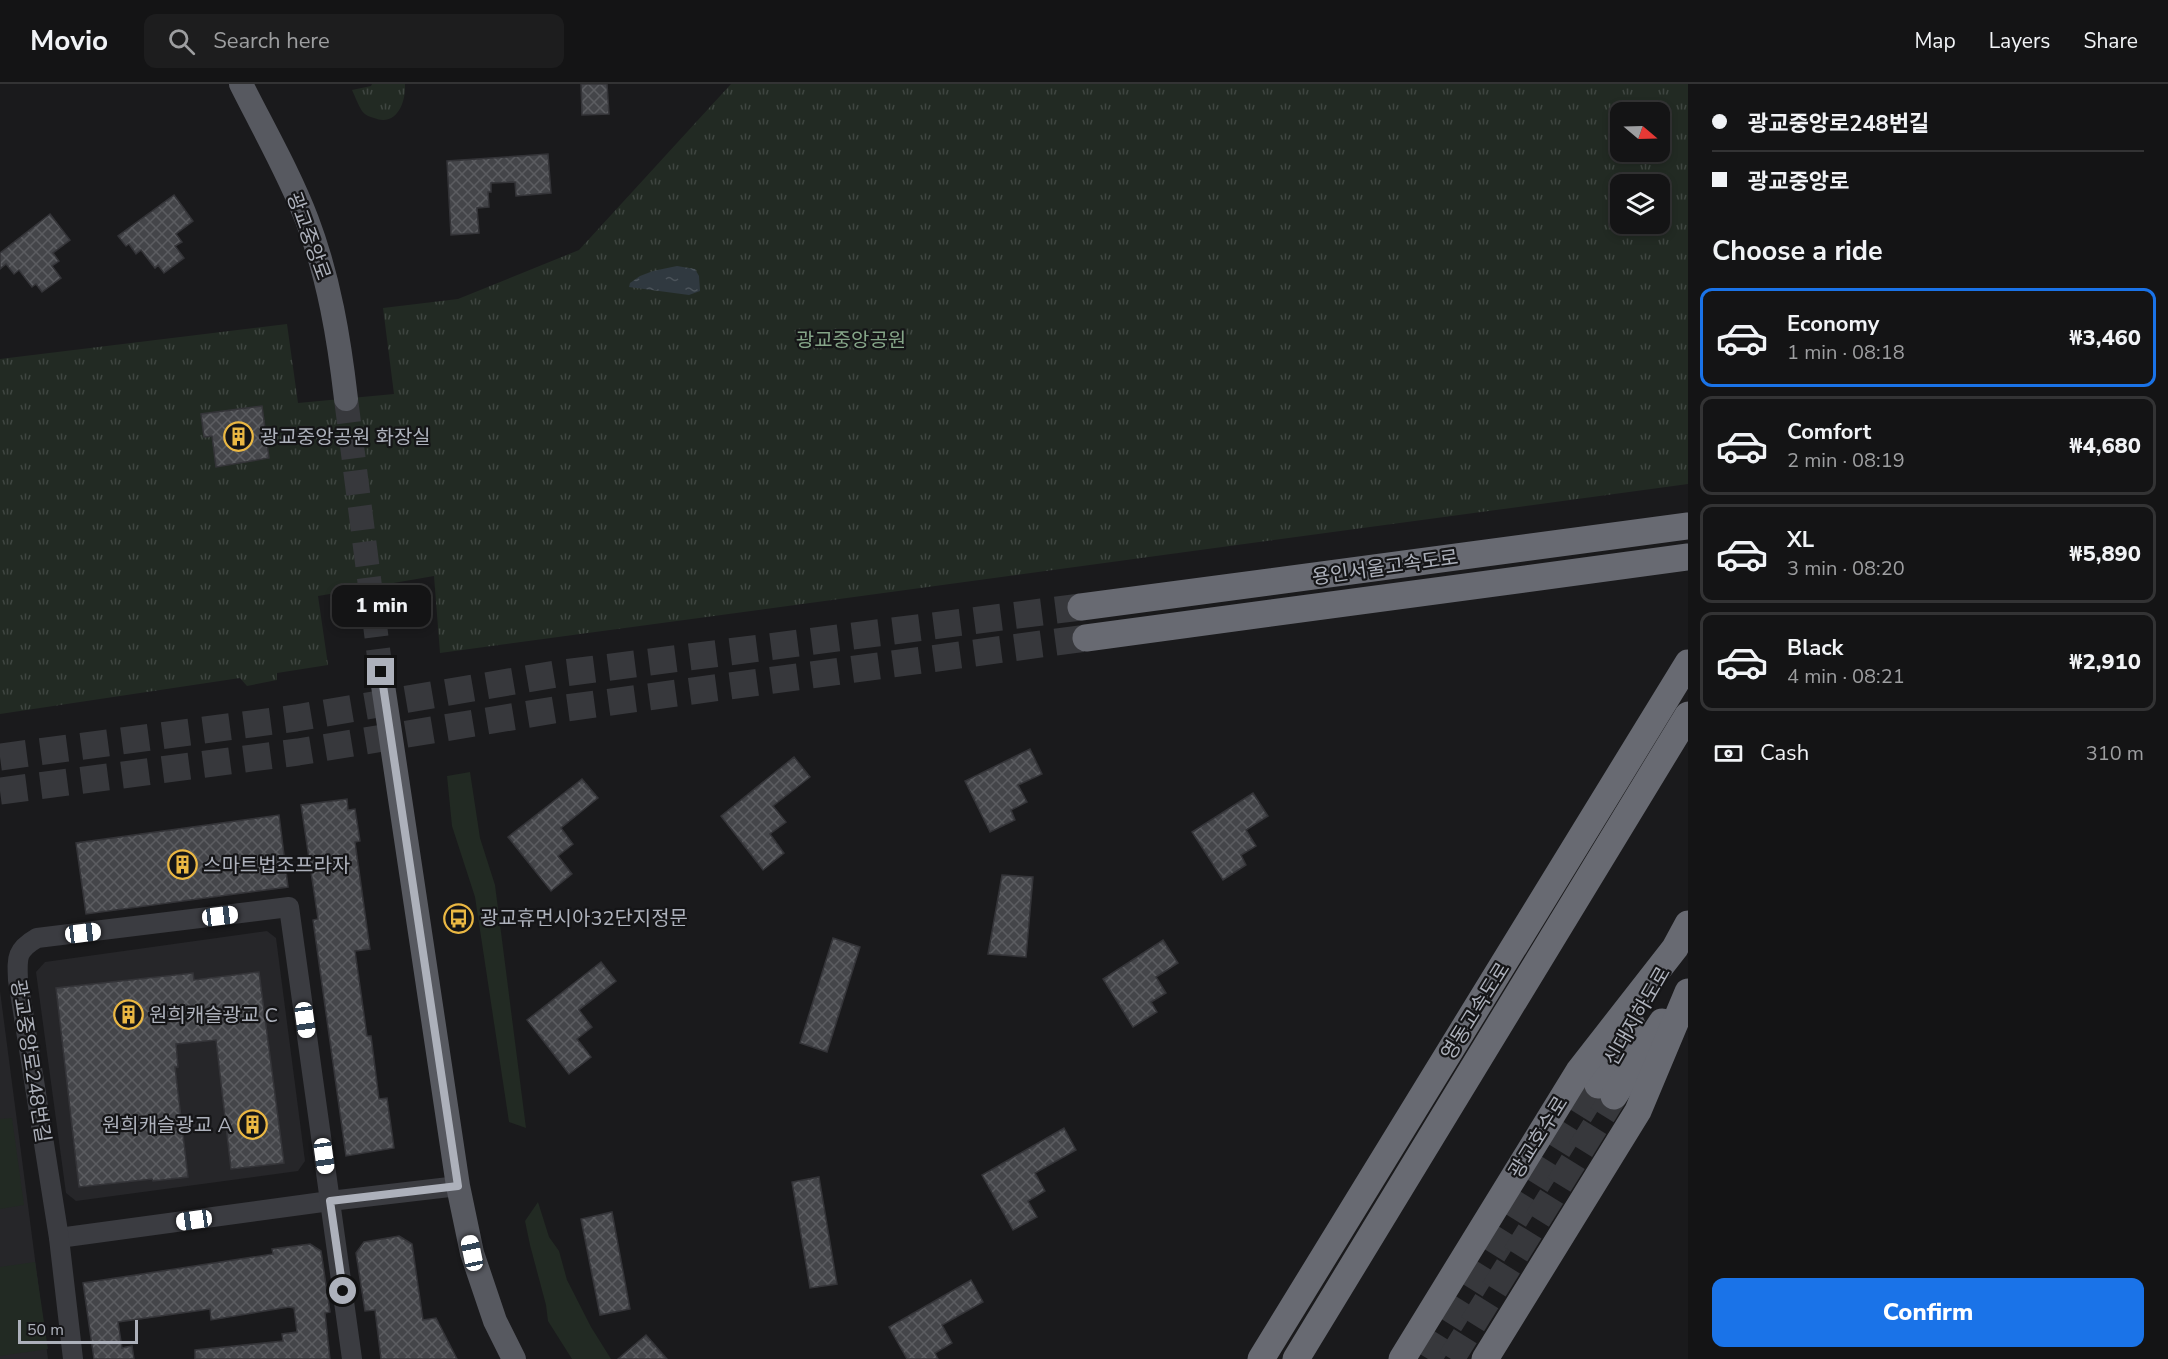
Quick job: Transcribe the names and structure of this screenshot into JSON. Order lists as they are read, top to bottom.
{
  "streets": {
    "highway": [
      "용인서울고속도로",
      "영동고속도로",
      "신대지하도로",
      "광교호수로"
    ],
    "main road": ["광교중앙로"],
    "street": ["광교중앙로248번길"]
  },
  "crossings": [
    ["신대지하도로", "광교호수로"]
  ],
  "parks": ["광교중앙공원"],
  "places": {
    "building": [
      "광교중앙공원 화장실",
      "스마트법조프라자",
      "원희캐슬광교 C",
      "원희캐슬광교 A"
    ],
    "bus stop": ["광교휴먼시아32단지정문"]
  },
  "scale_bar": "50 m",
  "north": "right",
  "page": {
    "header": "Movio",
    "search": "Search here",
    "nav": ["Map", "Layers", "Share"],
    "banner": ["광교중앙로248번길", "광교중앙로"],
    "heading": "Choose a ride",
    "list": [
      {
        "name": "Economy",
        "note": "1 min · 08:18",
        "value": "₩3,460"
      },
      {
        "name": "Comfort",
        "note": "2 min · 08:19",
        "value": "₩4,680"
      },
      {
        "name": "XL",
        "note": "3 min · 08:20",
        "value": "₩5,890"
      },
      {
        "name": "Black",
        "note": "4 min · 08:21",
        "value": "₩2,910"
      }
    ],
    "bubble": "1 min",
    "pay": ["Cash", "310 m"],
    "buttons": "Confirm",
    "scale": "50 m"
  }
}
